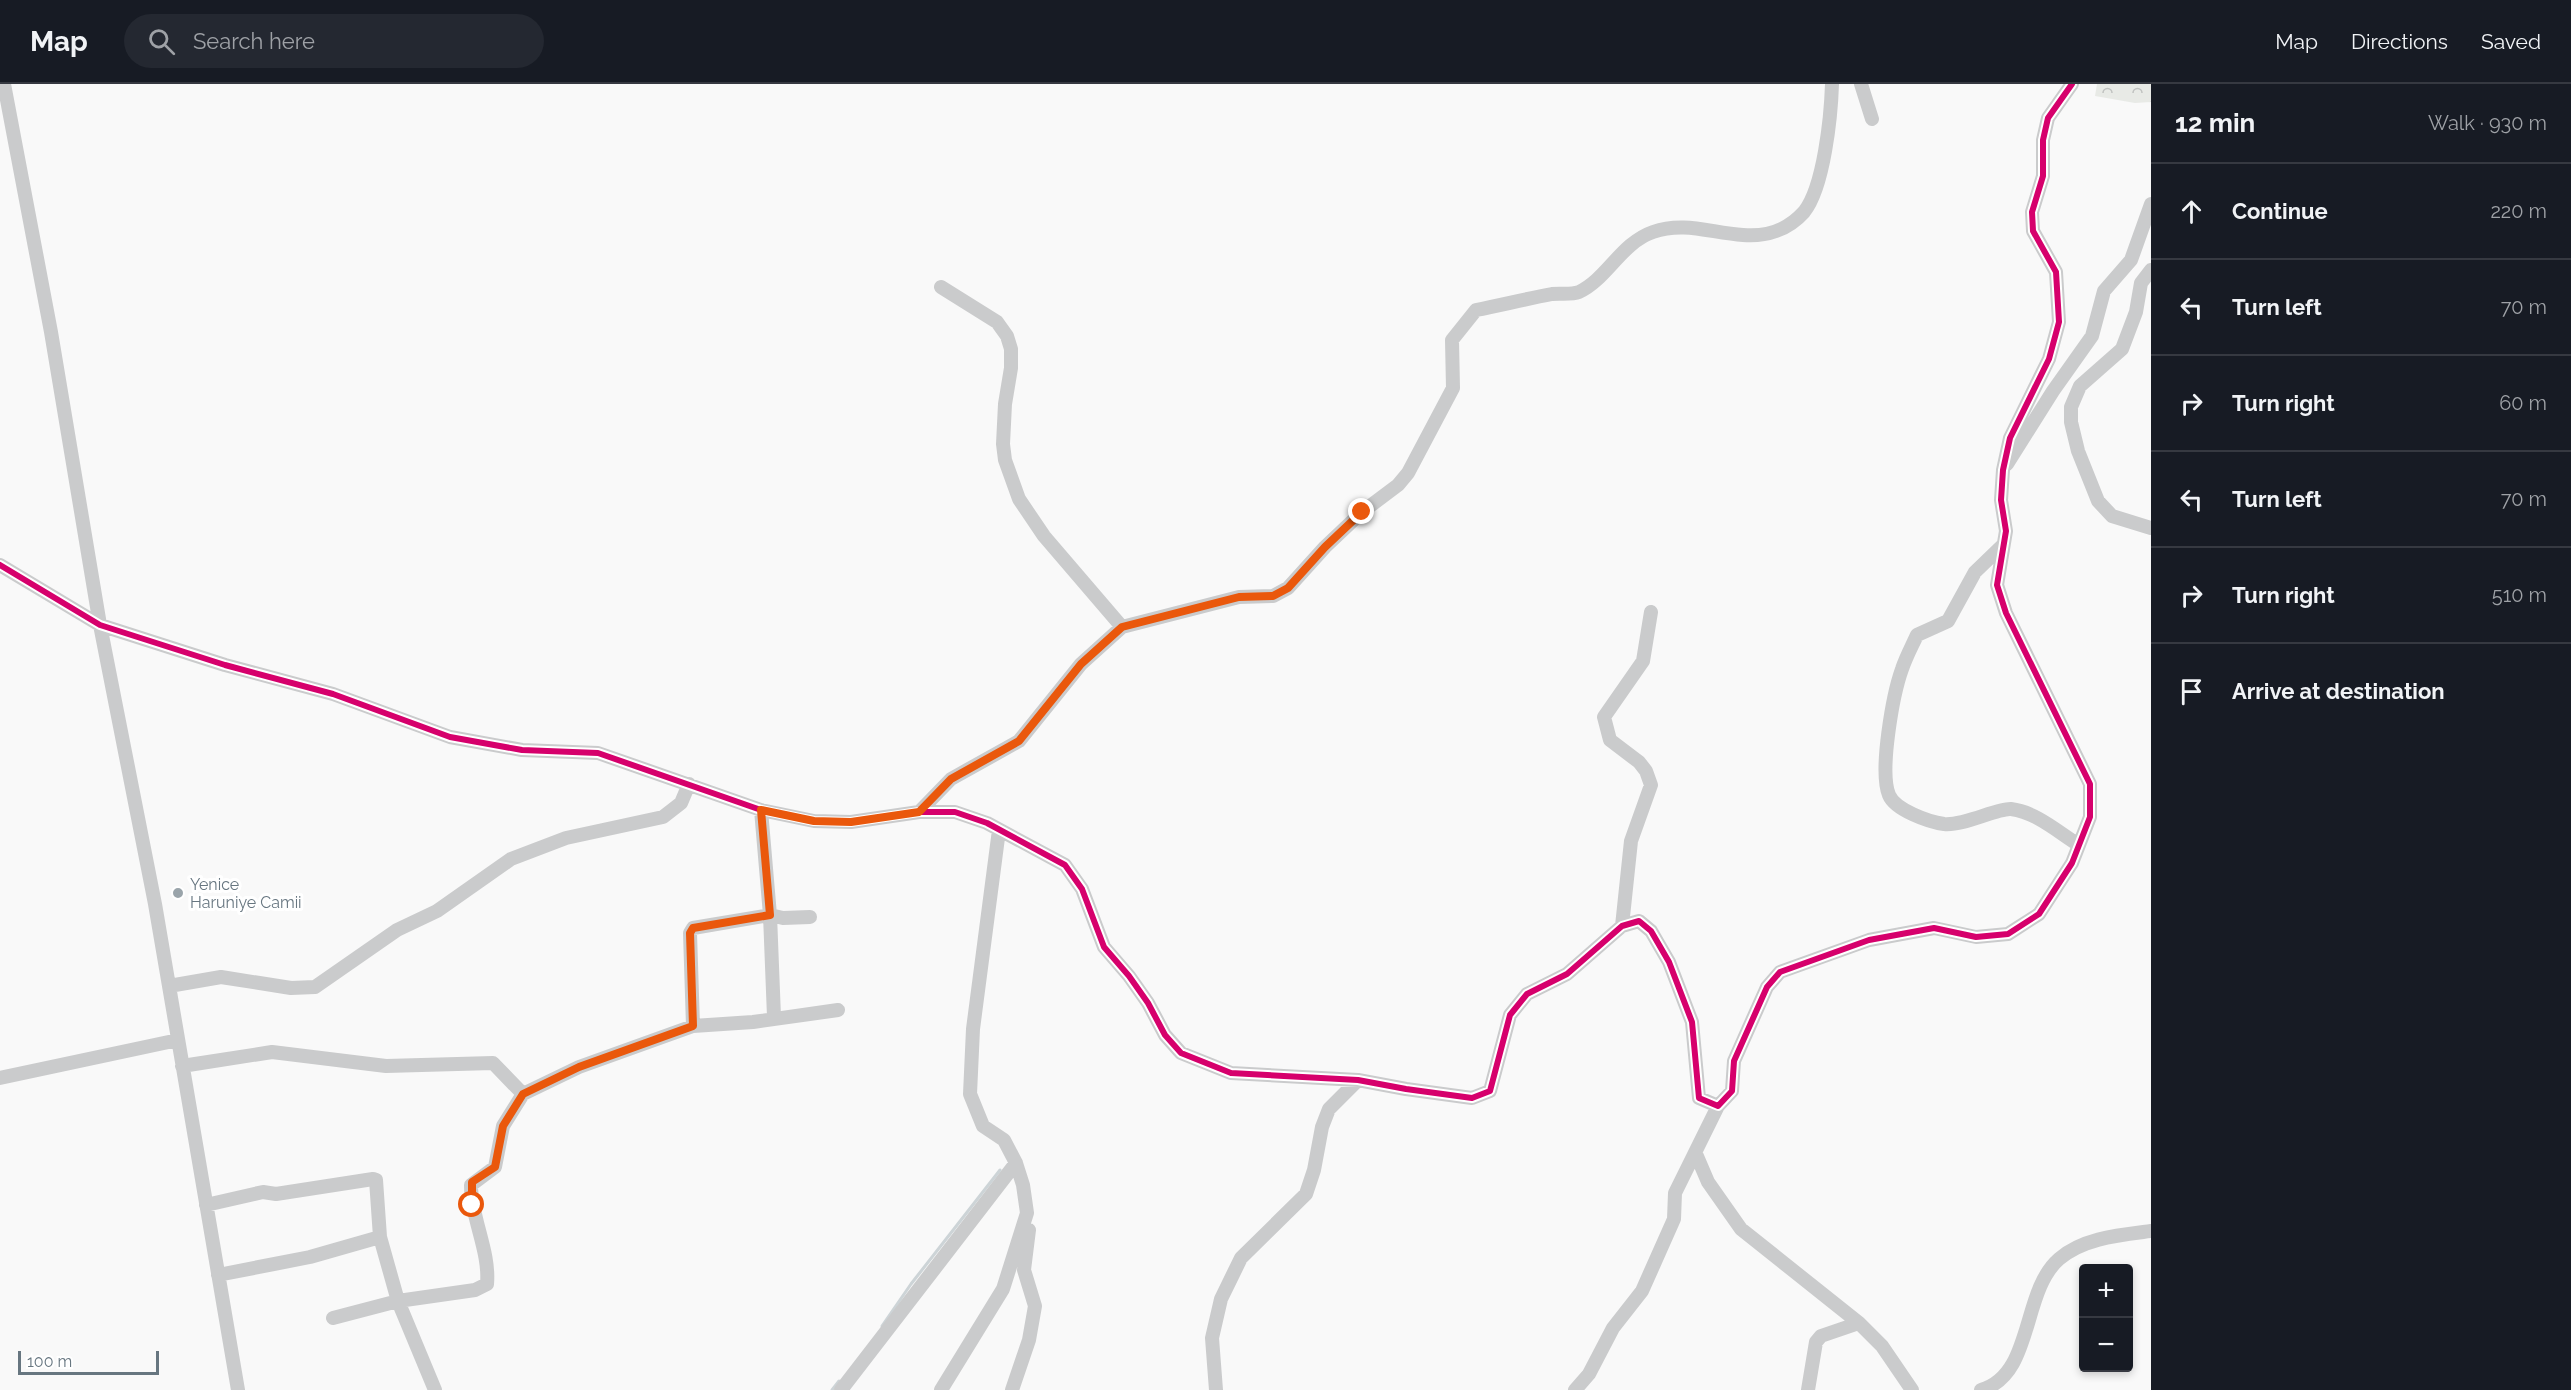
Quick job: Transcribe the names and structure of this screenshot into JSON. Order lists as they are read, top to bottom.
{
  "places": ["Yenice Haruniye Camii"],
  "scale_bar": "100 m",
  "page": {
    "header": "Map",
    "search": "Search here",
    "nav": ["Map", "Directions", "Saved"],
    "heading": ["12 min", "Walk · 930 m"],
    "list": [
      ["Continue", "220 m"],
      ["Turn left", "70 m"],
      ["Turn right", "60 m"],
      ["Turn left", "70 m"],
      ["Turn right", "510 m"],
      "Arrive at destination"
    ],
    "map_buttons": ["+", "−"],
    "scale": "100 m"
  }
}
